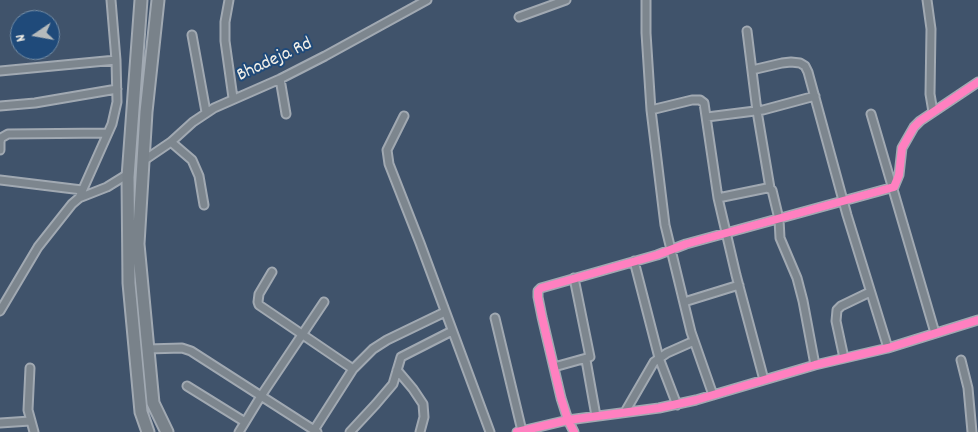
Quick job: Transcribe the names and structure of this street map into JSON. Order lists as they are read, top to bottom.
{
  "streets": {
    "street": ["Bhadeja Rd"]
  },
  "north": "left"
}
